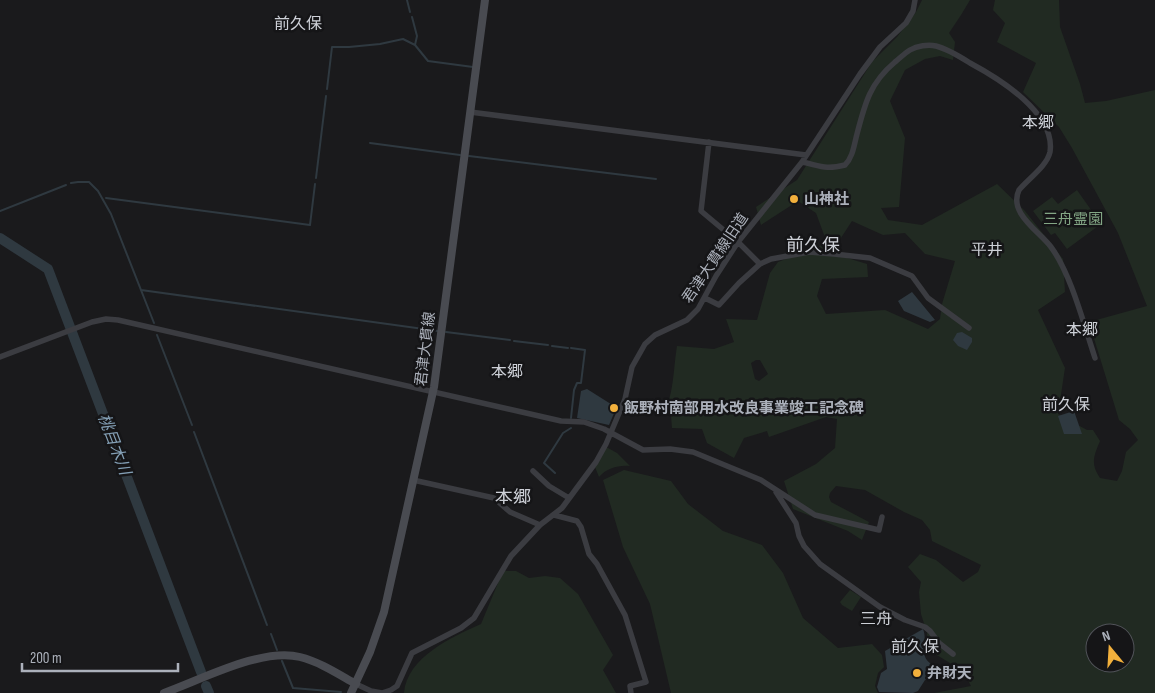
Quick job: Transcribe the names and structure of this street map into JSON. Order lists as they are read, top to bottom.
{
  "streets": {
    "main road": ["君津大貫線"],
    "street": ["君津大貫線旧道"]
  },
  "districts": [
    "前久保",
    "本郷",
    "前久保",
    "平井",
    "本郷",
    "本郷",
    "前久保",
    "本郷",
    "三舟",
    "前久保"
  ],
  "water": ["桃目木川"],
  "parks": ["三舟霊園"],
  "places": ["山神社", "飯野村南部用水改良事業竣工記念碑", "弁財天"],
  "scale_bar": "200 m",
  "north": "top"
}
